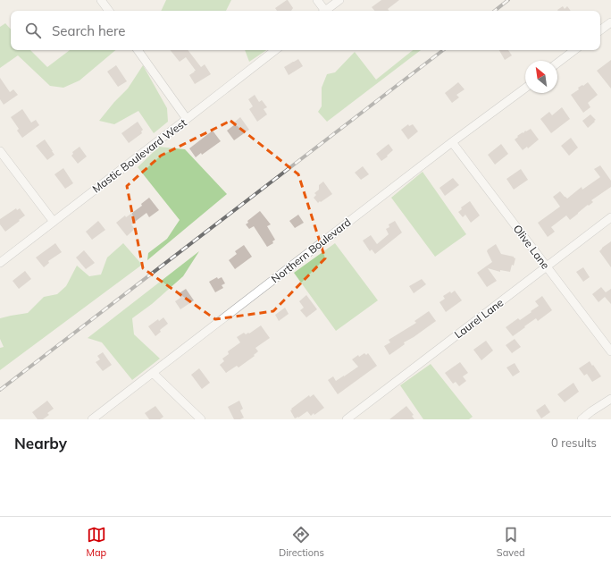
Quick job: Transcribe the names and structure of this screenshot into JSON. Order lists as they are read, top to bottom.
{
  "streets": {
    "street": [
      "Mastic Boulevard West",
      "Olive Lane",
      "Northern Boulevard",
      "Laurel Lane"
    ]
  },
  "crossings": [
    ["Olive Lane", "Northern Boulevard"],
    ["Olive Lane", "Laurel Lane"]
  ],
  "north": "top left",
  "page": {
    "search": "Search here",
    "heading": ["Nearby", "0 results"],
    "nav": ["Map", "Directions", "Saved"]
  }
}
